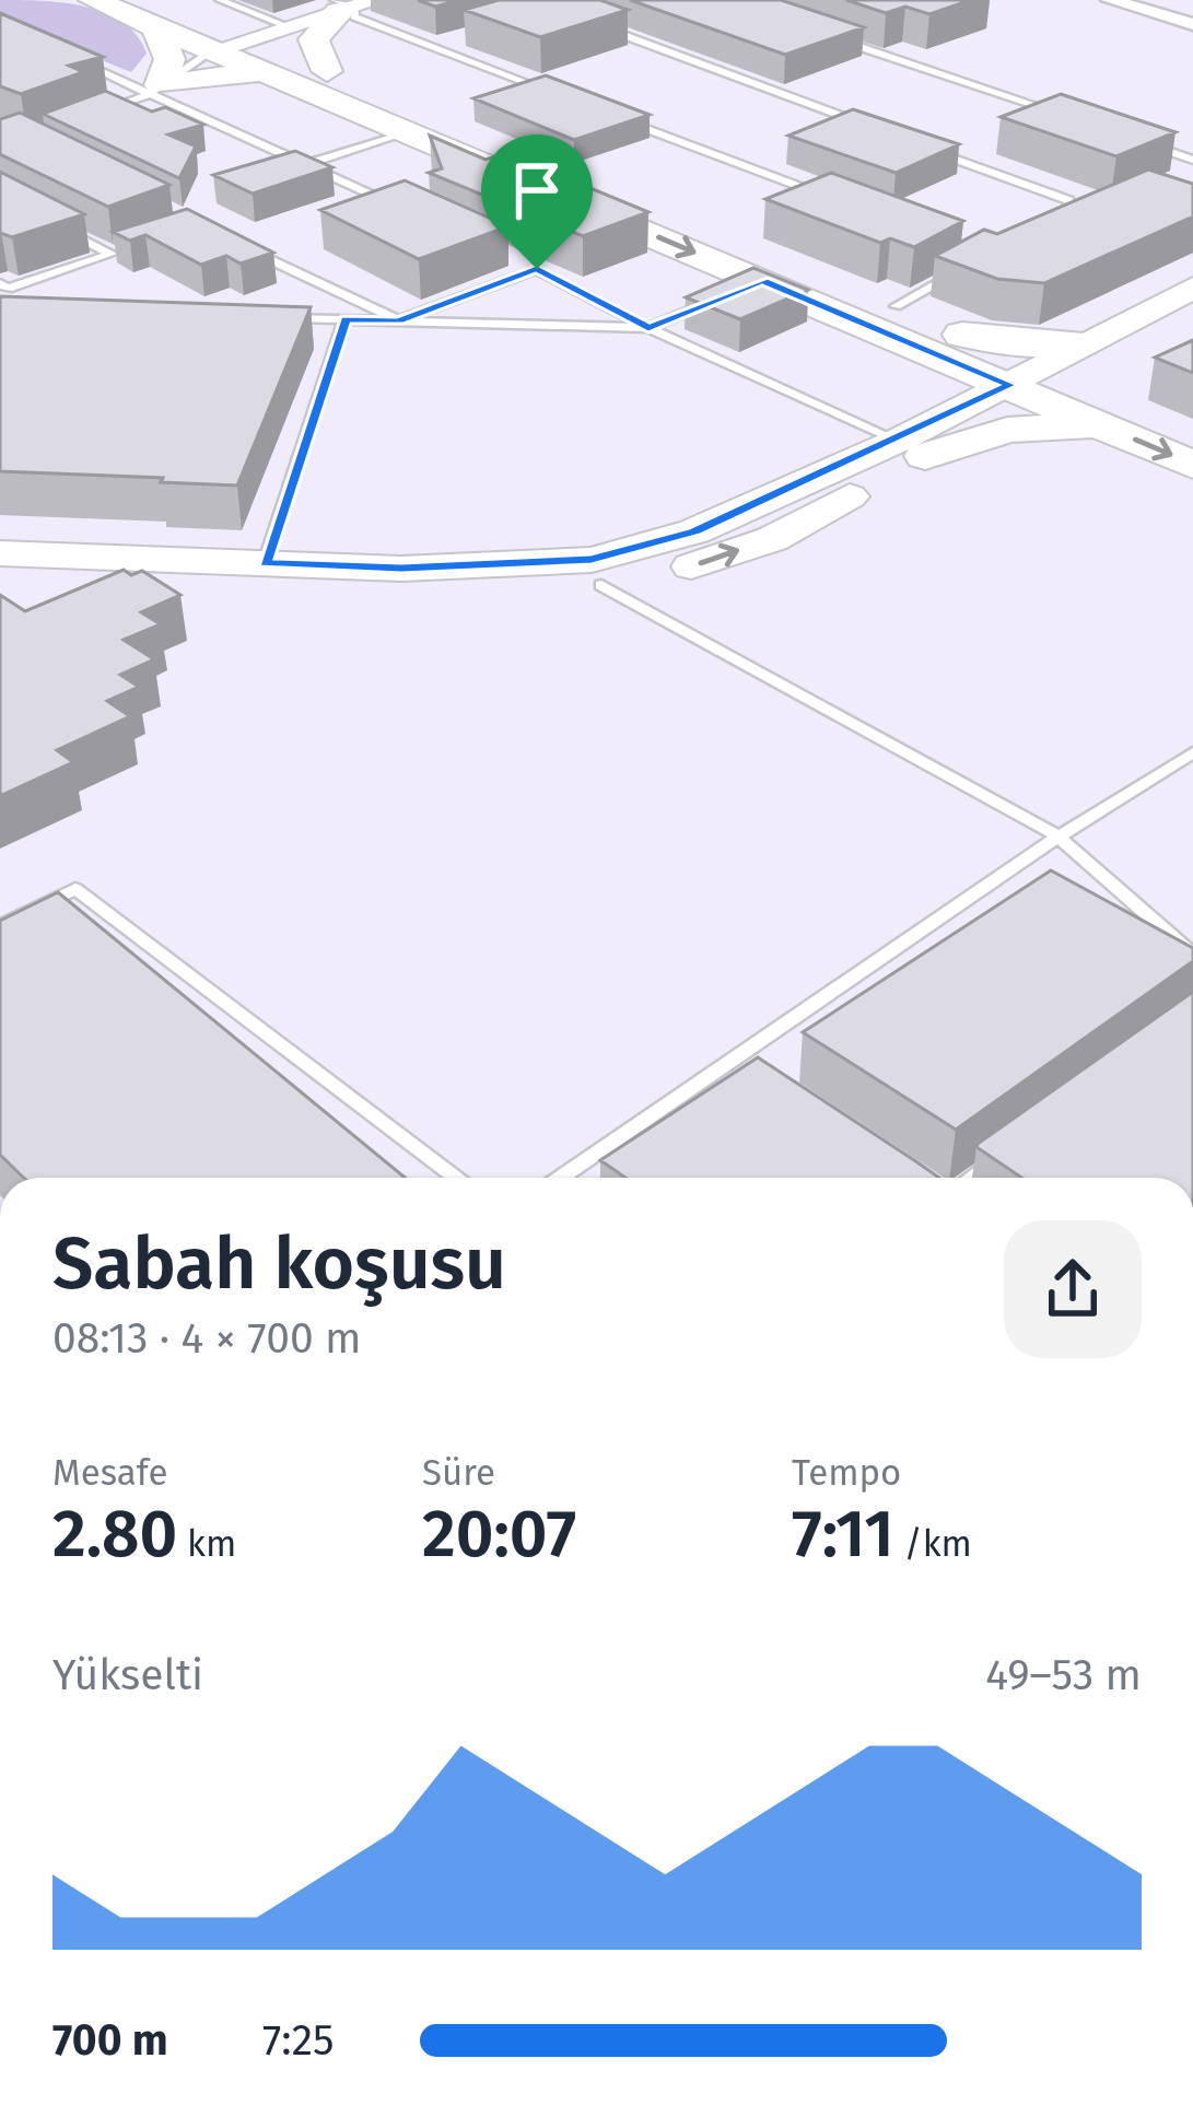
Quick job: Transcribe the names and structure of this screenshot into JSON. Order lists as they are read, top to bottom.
{
  "page": {
    "heading": ["Sabah koşusu", "08:13 · 4 × 700 m"],
    "stats": [
      ["Mesafe", "2.80 km"],
      ["Süre", "20:07"],
      ["Tempo", "7:11 /km"]
    ],
    "chart": ["Yükselti", "49–53 m"],
    "list": [
      {
        "name": "700 m",
        "note": "7:25"
      }
    ]
  }
}
